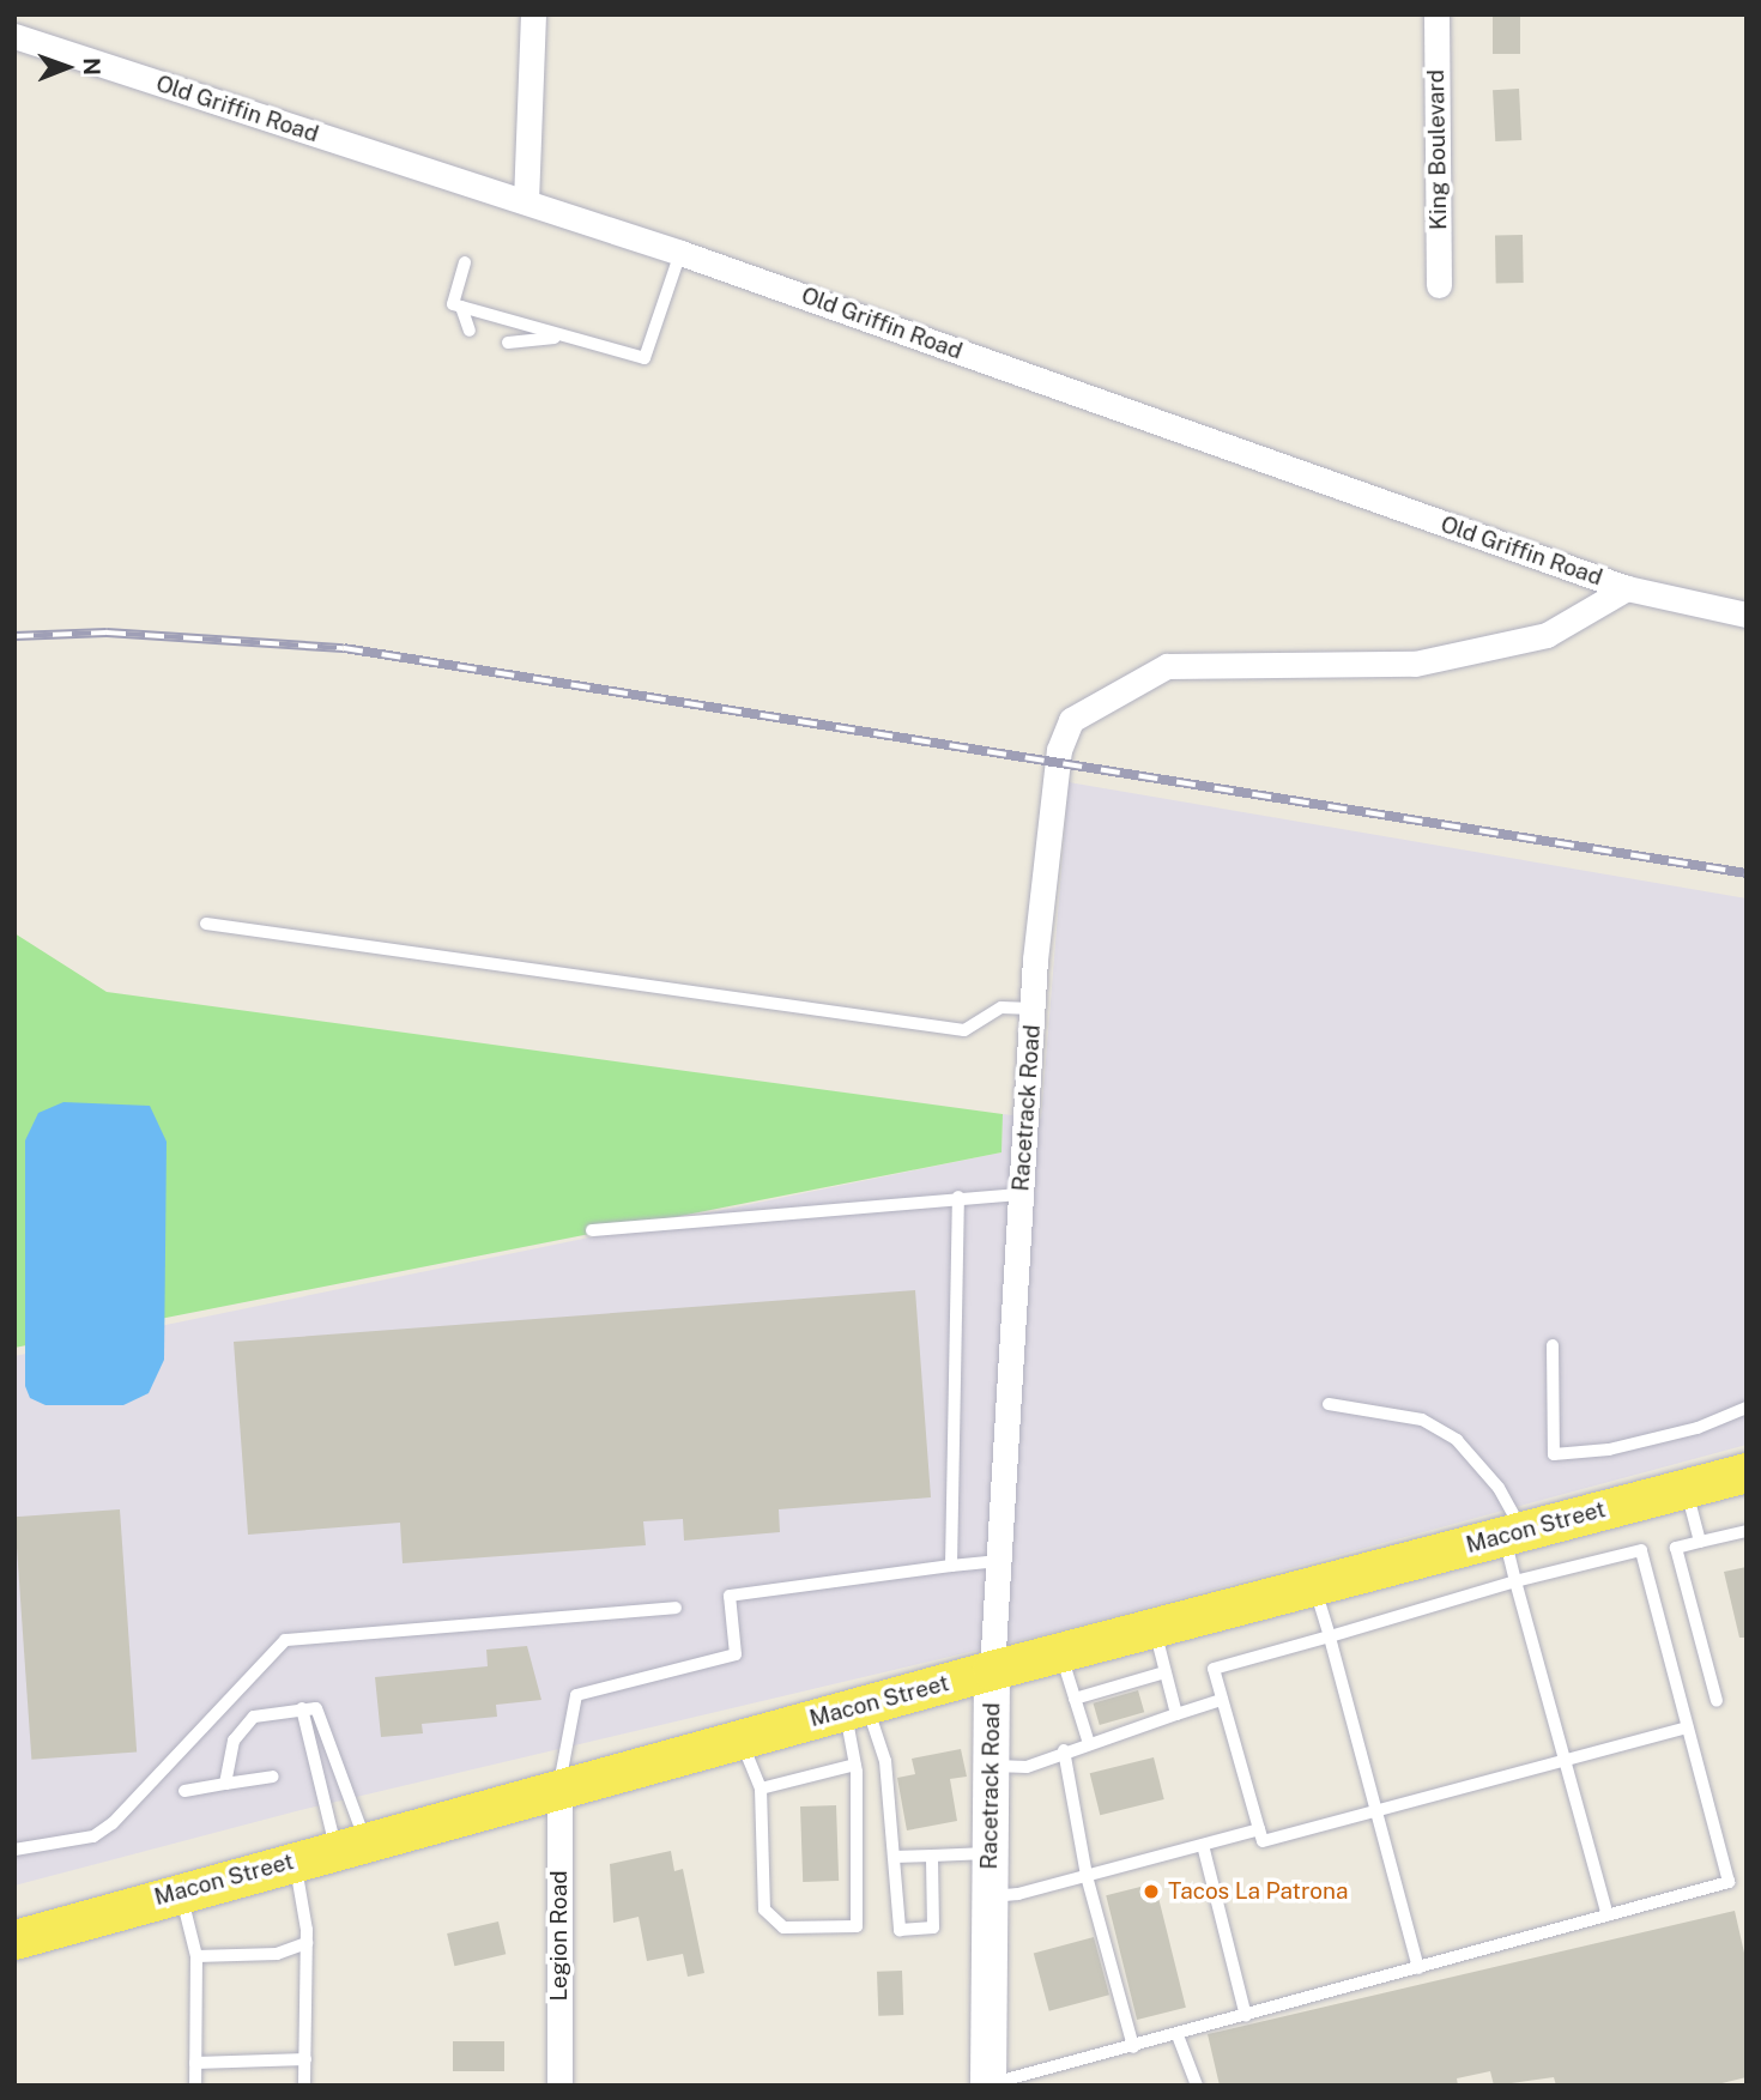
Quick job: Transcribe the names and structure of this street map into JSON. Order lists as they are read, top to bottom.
{
  "streets": {
    "main road": ["Macon Street"],
    "street": [
      "Old Griffin Road",
      "King Boulevard",
      "Racetrack Road",
      "Legion Road"
    ]
  },
  "crossings": [
    ["Old Griffin Road", "Racetrack Road"],
    ["Racetrack Road", "Macon Street"],
    ["Macon Street", "Legion Road"]
  ],
  "places": ["Tacos La Patrona"],
  "north": "right"
}
